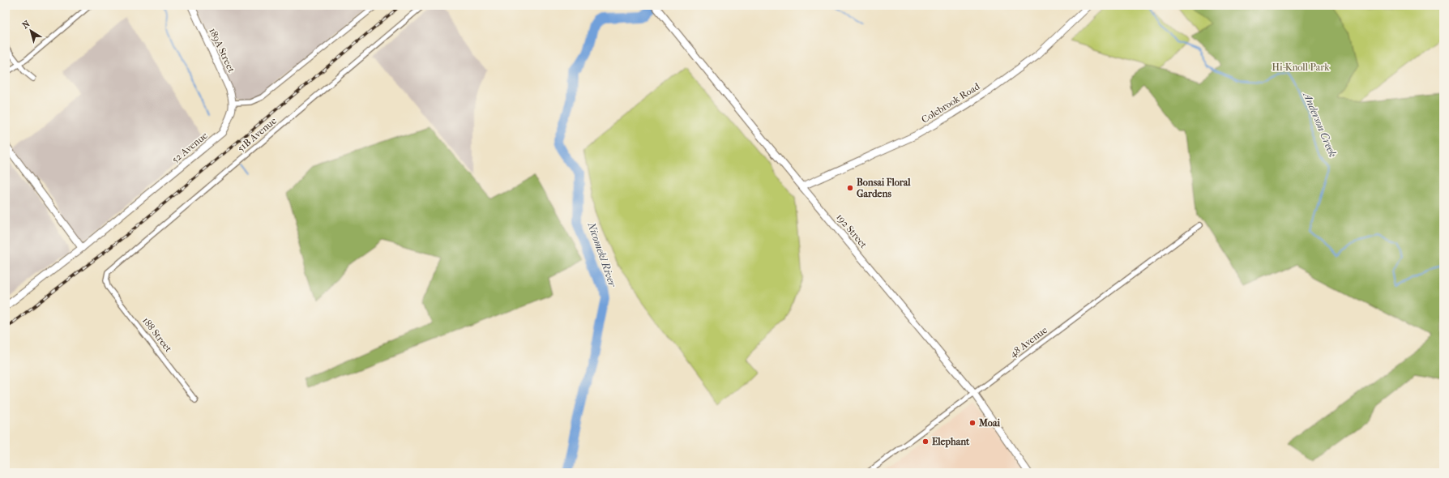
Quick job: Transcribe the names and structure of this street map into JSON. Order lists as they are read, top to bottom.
{
  "streets": {
    "street": [
      "189A Street",
      "Colebrook Road",
      "51B Avenue",
      "52 Avenue",
      "192 Street",
      "188 Street",
      "48 Avenue"
    ]
  },
  "crossings": [
    ["189A Street", "52 Avenue"],
    ["Colebrook Road", "192 Street"],
    ["51B Avenue", "188 Street"],
    ["192 Street", "48 Avenue"]
  ],
  "water": ["Anderson Creek", "Nicomekl River"],
  "parks": ["Hi-Knoll Park"],
  "places": ["Bonsai Floral Gardens", "Moai", "Elephant"],
  "north": "top left"
}
